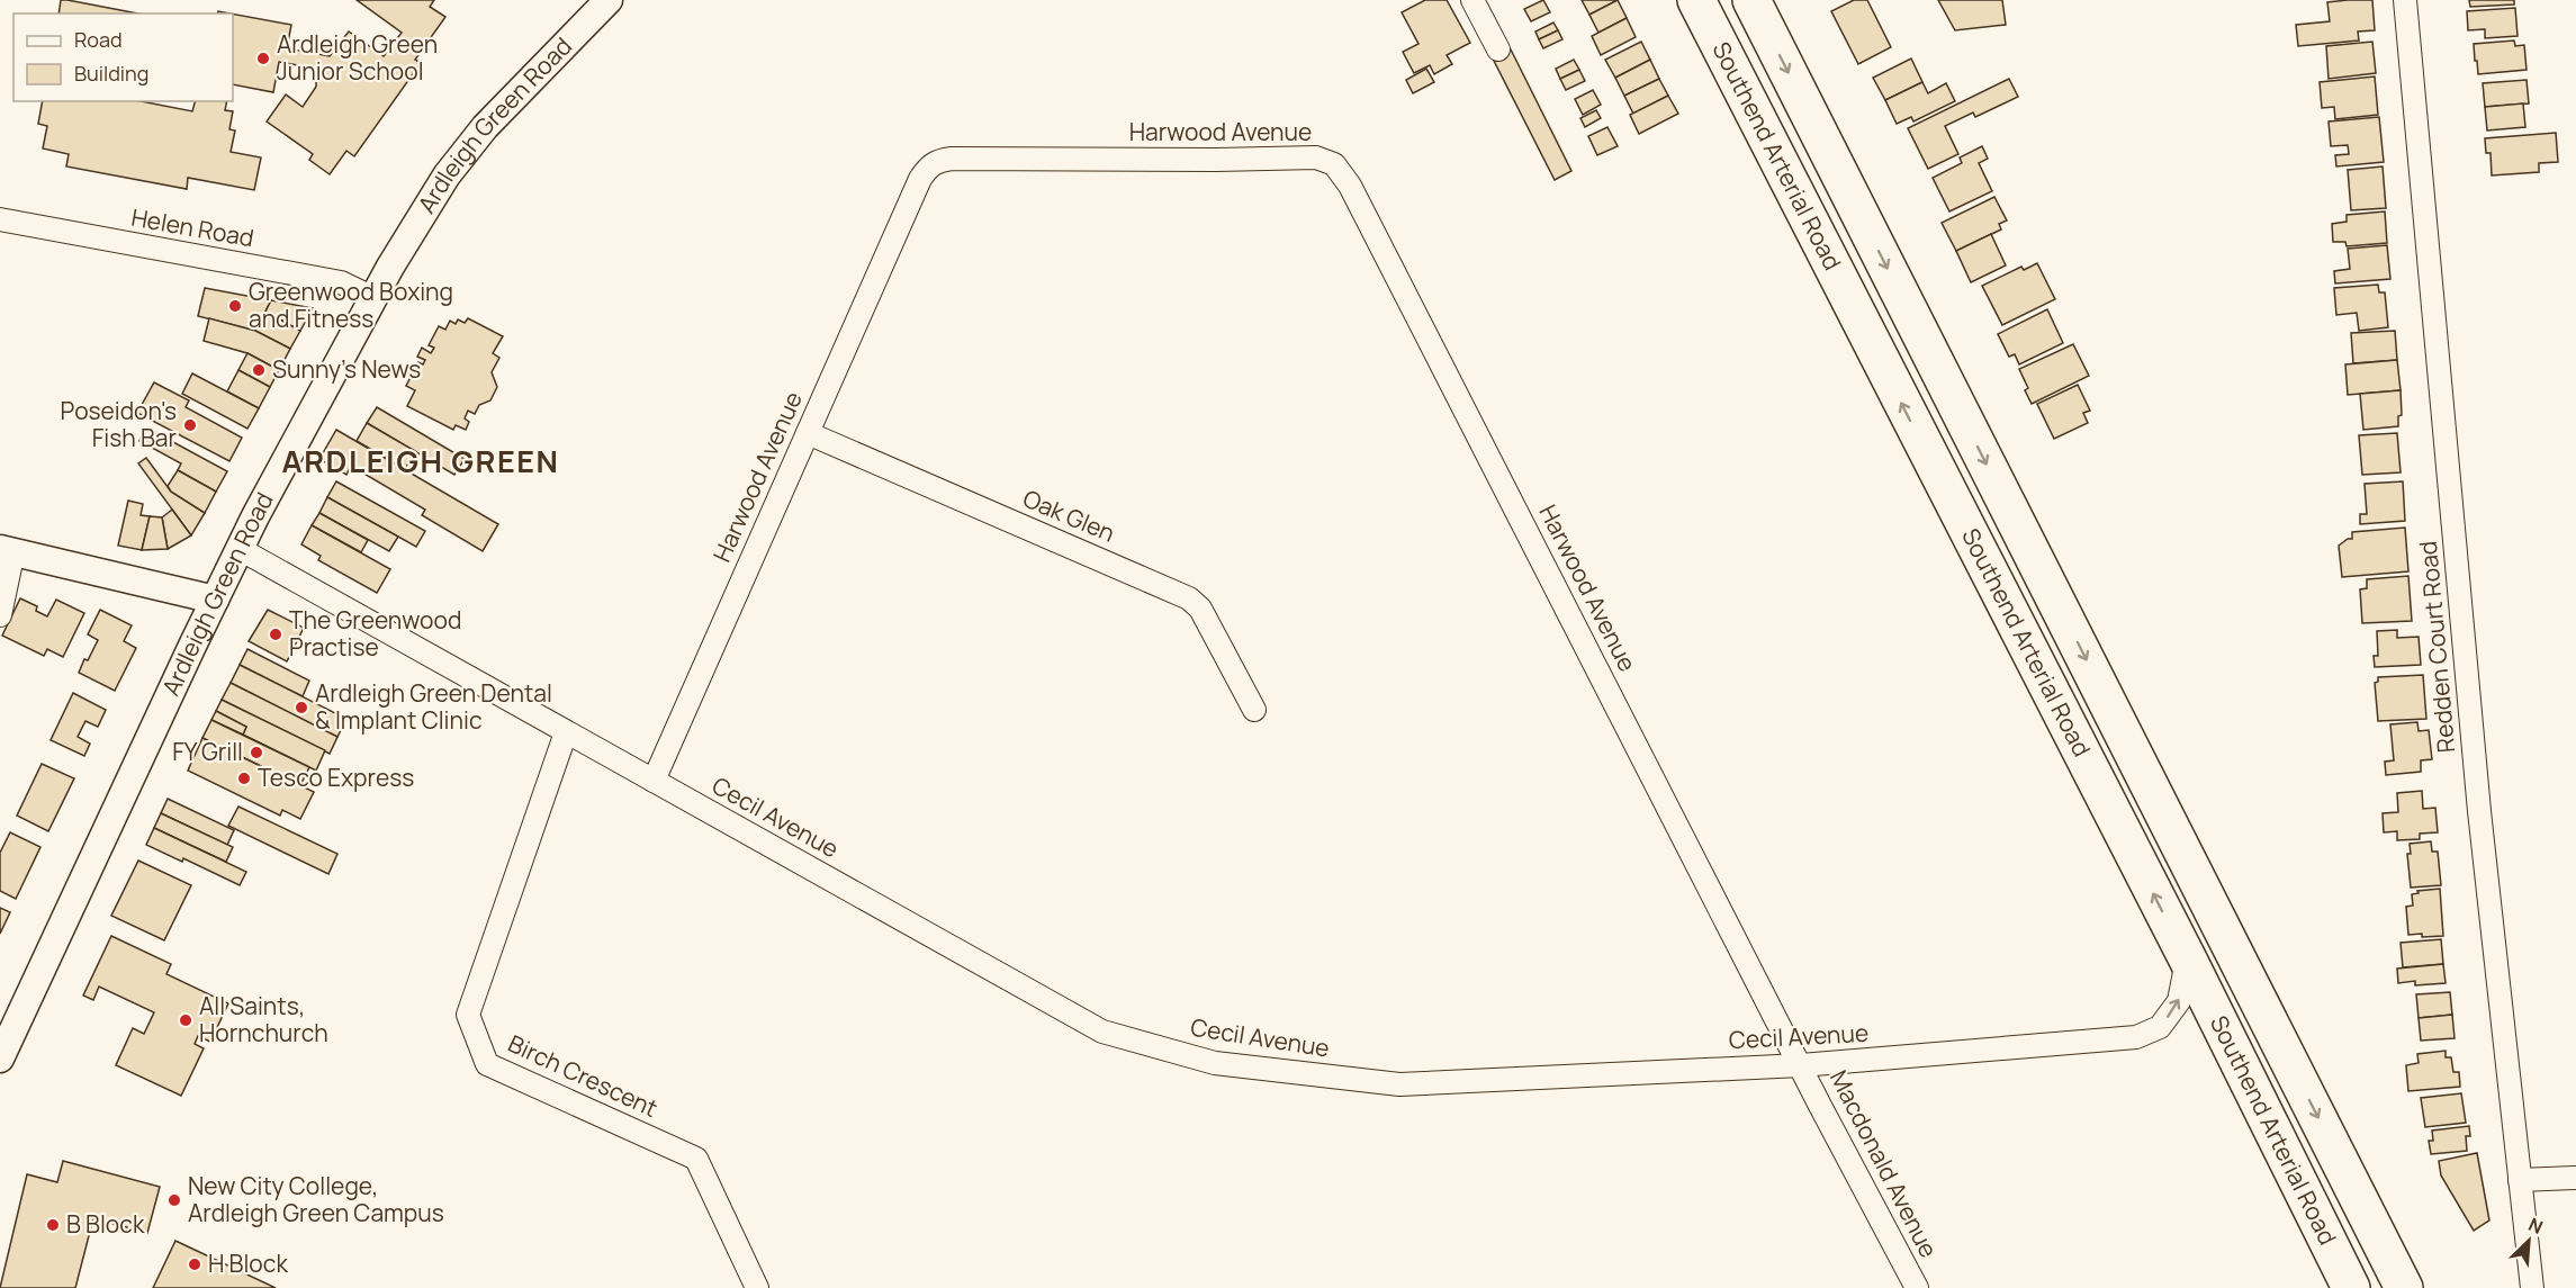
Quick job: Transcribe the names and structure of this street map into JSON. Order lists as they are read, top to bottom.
{
  "streets": {
    "highway": ["Southend Arterial Road"],
    "street": [
      "Ardleigh Green Road",
      "Harwood Avenue",
      "Helen Road",
      "Oak Glen",
      "Redden Court Road",
      "Cecil Avenue",
      "Birch Crescent",
      "Macdonald Avenue"
    ]
  },
  "crossings": [
    ["Ardleigh Green Road", "Helen Road"],
    ["Ardleigh Green Road", "Cecil Avenue"],
    ["Harwood Avenue", "Oak Glen"],
    ["Harwood Avenue", "Cecil Avenue"],
    ["Harwood Avenue", "Macdonald Avenue"],
    ["Southend Arterial Road", "Cecil Avenue"],
    ["Cecil Avenue", "Birch Crescent"],
    ["Cecil Avenue", "Macdonald Avenue"]
  ],
  "districts": ["ARDLEIGH GREEN"],
  "places": [
    "Ardleigh Green Junior School",
    "Greenwood Boxing and Fitness",
    "Sunny's News",
    "Poseidon's Fish Bar",
    "The Greenwood Practise",
    "Ardleigh Green Dental & Implant Clinic",
    "FY Grill",
    "Tesco Express",
    "All Saints, Hornchurch",
    "New City College, Ardleigh Green Campus",
    "B Block",
    "H Block"
  ],
  "legend": ["Road", "Building"],
  "north": "top right"
}
